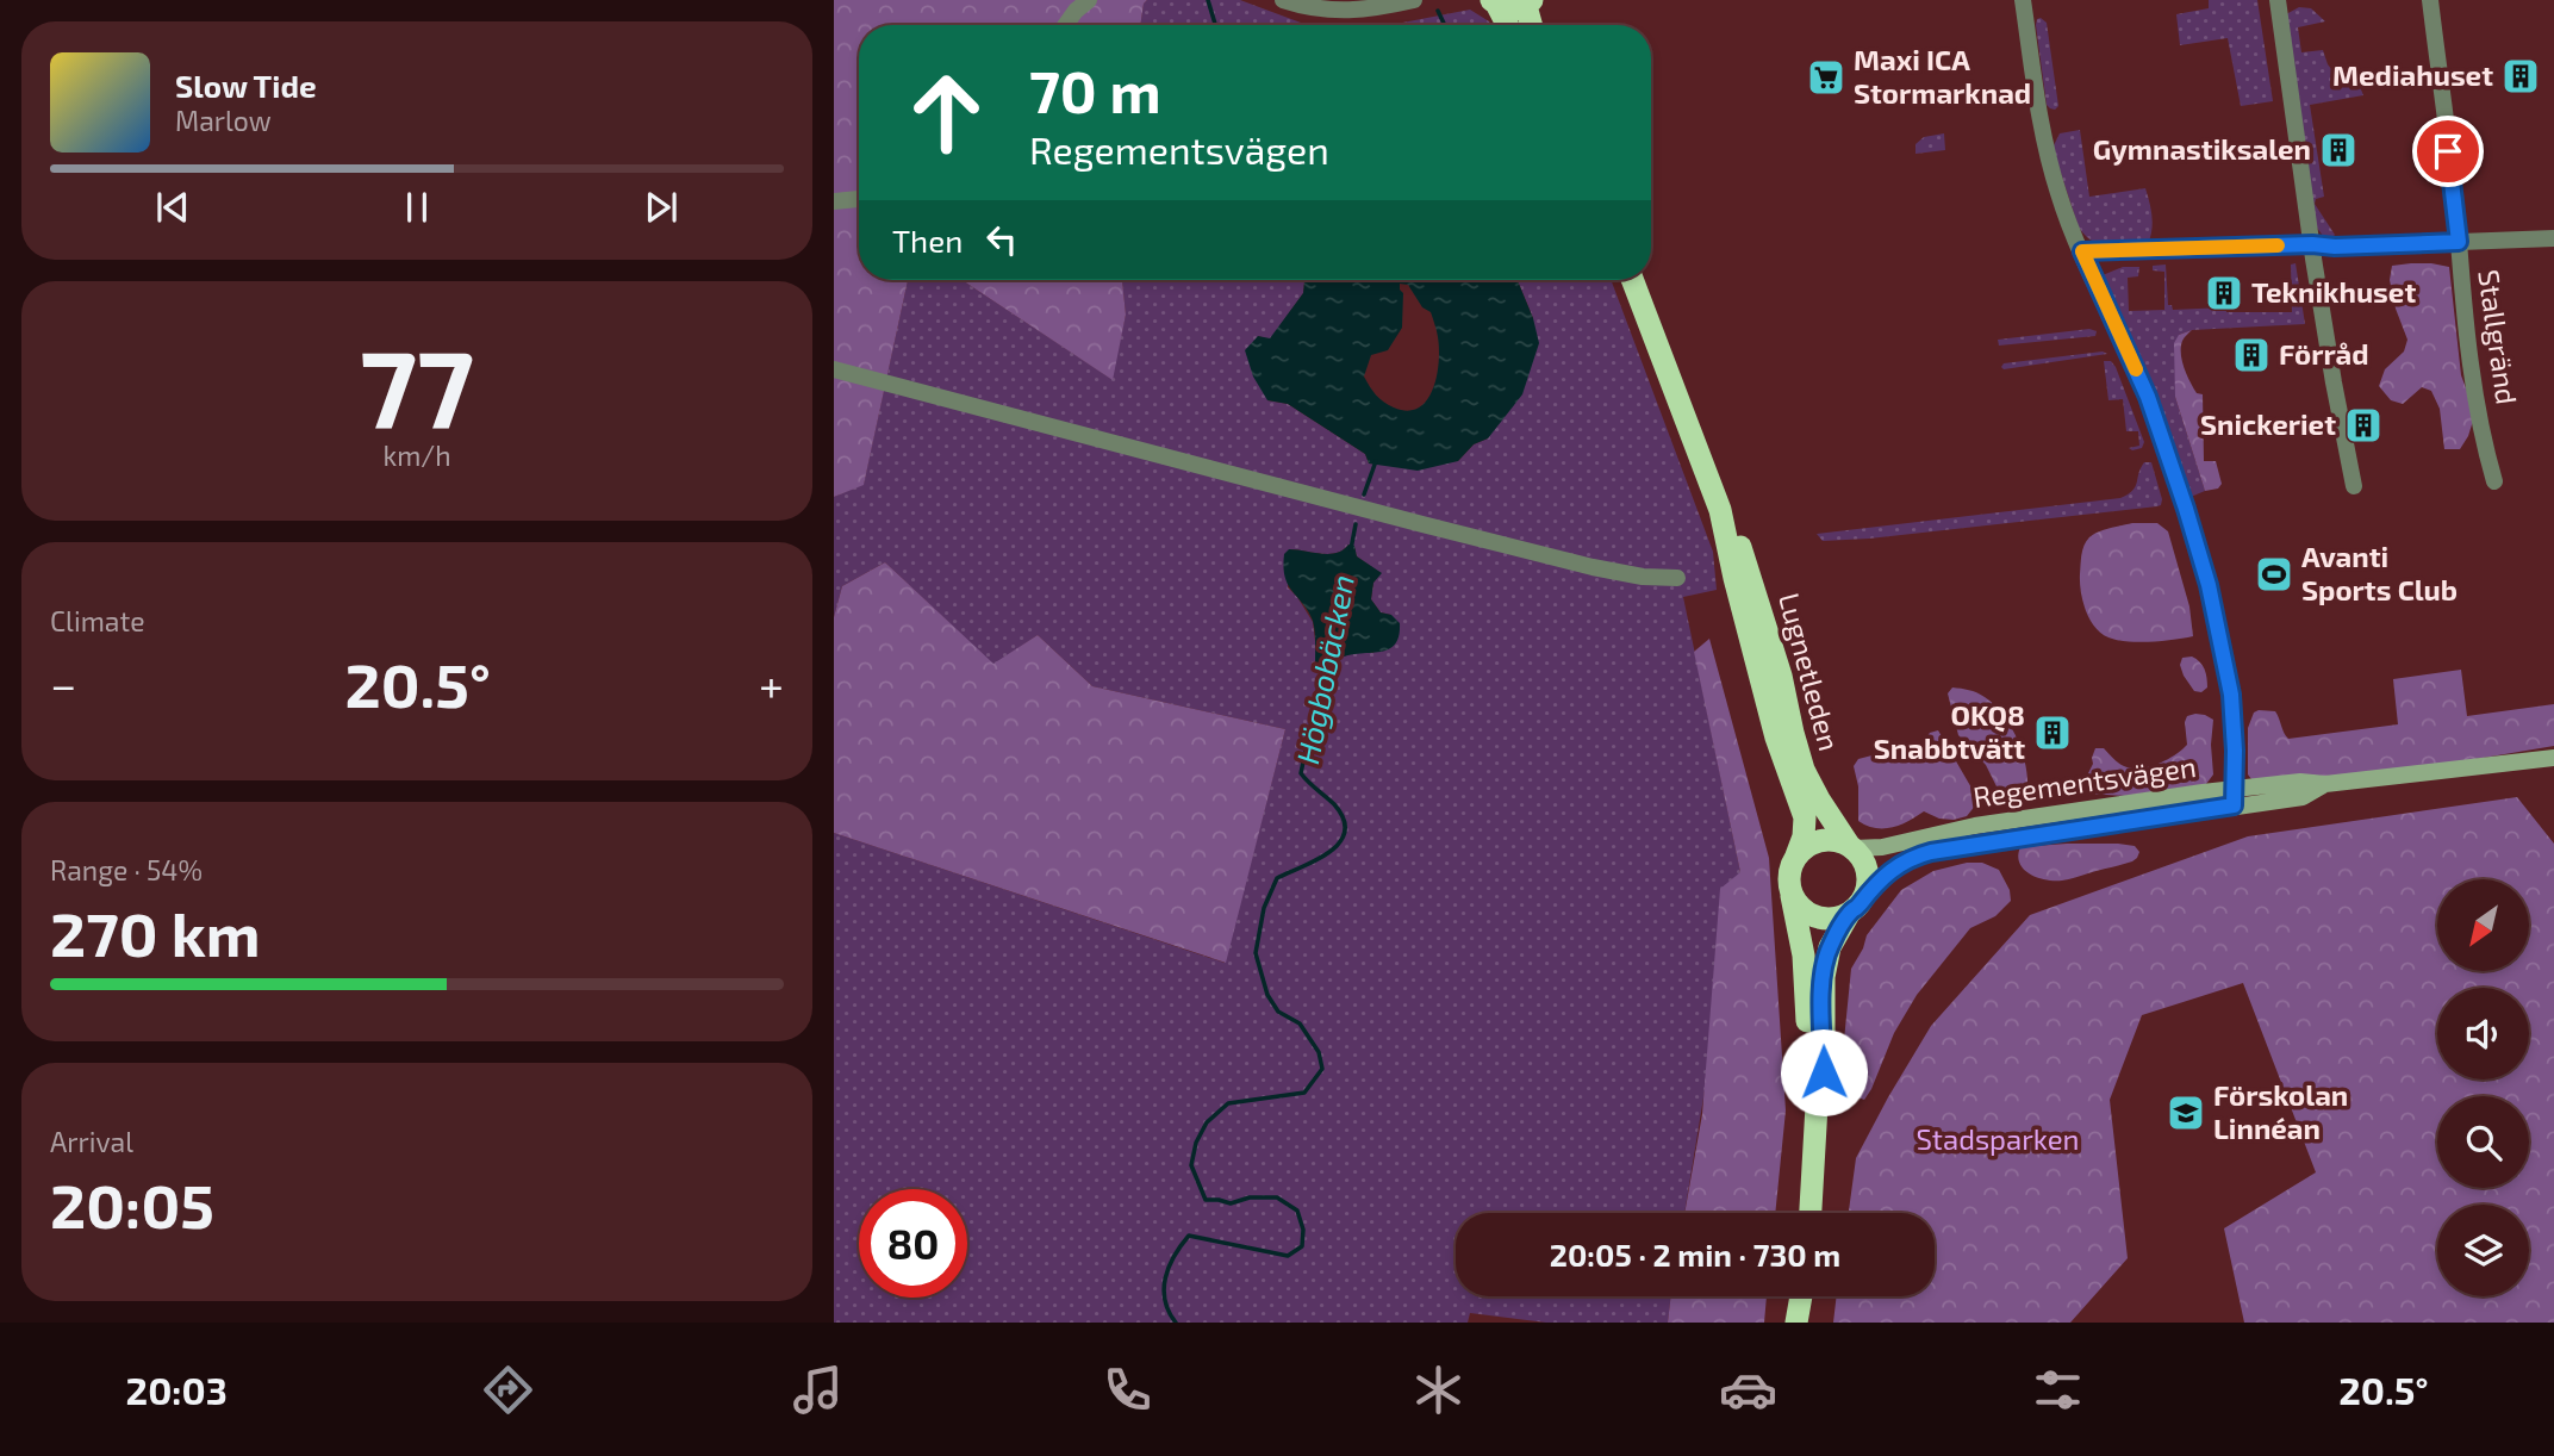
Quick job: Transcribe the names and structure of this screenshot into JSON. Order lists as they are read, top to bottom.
{
  "streets": {
    "highway": ["Lugnetleden"],
    "main road": ["Regementsvägen"],
    "street": ["Stallgränd"]
  },
  "crossings": [
    ["Lugnetleden", "Regementsvägen"]
  ],
  "water": ["Högbobäcken"],
  "parks": ["Stadsparken"],
  "places": {
    "building": [
      "Mediahuset",
      "Gymnastiksalen",
      "Teknikhuset",
      "Förråd",
      "Snickeriet",
      "OKQ8 Snabbtvätt"
    ],
    "supermarket": ["Maxi ICA Stormarknad"],
    "sports": ["Avanti Sports Club"],
    "school or university": ["Förskolan Linnéan"]
  },
  "north": "bottom left",
  "page": {
    "turn": ["70 m", "Regementsvägen"],
    "song": ["Slow Tide", "Marlow"],
    "then": "Then",
    "tile": [
      ["77", "km/h"],
      "Climate",
      ["Range · 54%", "270 km"],
      ["Arrival", "20:05"]
    ],
    "heat": ["−", "20.5°", "+"],
    "limit": "80",
    "trip": "20:05 · 2 min · 730 m",
    "tabs": ["20:03", "20.5°"]
  }
}
